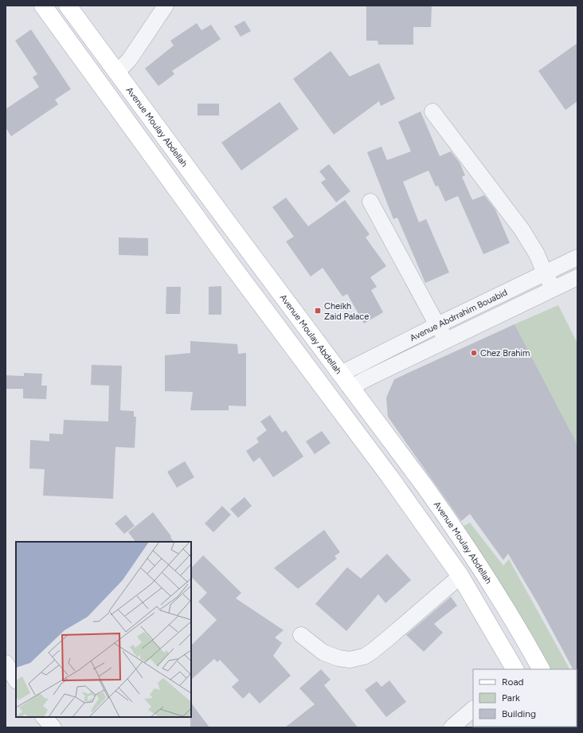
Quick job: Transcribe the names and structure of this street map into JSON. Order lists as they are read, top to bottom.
{
  "streets": {
    "main road": ["Avenue Moulay Abdellah"],
    "street": ["Avenue Abdrrahim Bouabid"]
  },
  "crossings": [
    ["Avenue Moulay Abdellah", "Avenue Abdrrahim Bouabid"]
  ],
  "places": {
    "transit": ["Cheikh Zaid Palace"],
    "other": ["Chez Brahim"]
  },
  "legend": ["Road", "Park", "Building"]
}
